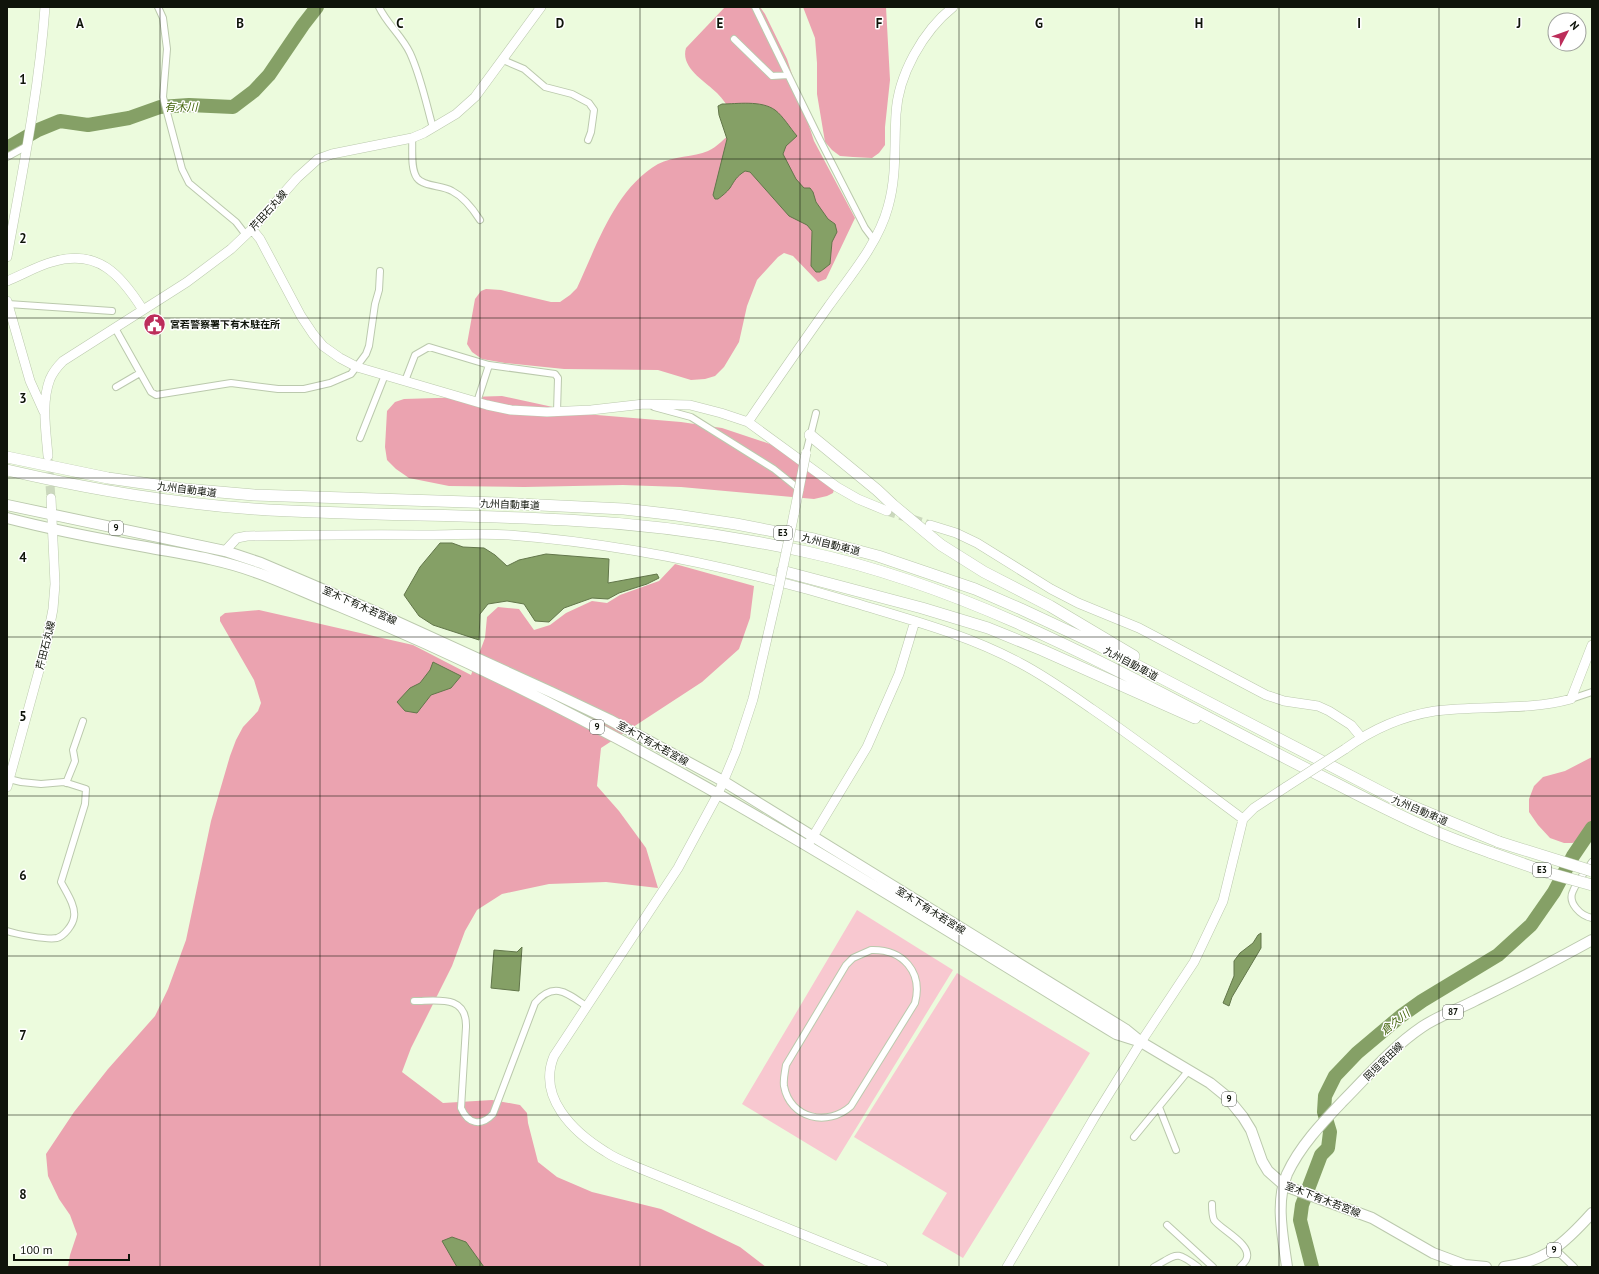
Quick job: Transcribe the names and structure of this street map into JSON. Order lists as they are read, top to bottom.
{
  "streets": {
    "highway": ["九州自動車道", "E3"],
    "main road": [
      "9",
      "室木下有木若宮線",
      "87",
      "岡垣宮田線"
    ],
    "street": ["芹田石丸線"]
  },
  "crossings": [
    ["芹田石丸線", "室木下有木若宮線"],
    ["室木下有木若宮線", "岡垣宮田線"]
  ],
  "water": ["有木川", "倉久川"],
  "places": {
    "public building": ["宮若警察署下有木駐在所"]
  },
  "scale_bar": "100 m",
  "north": "top right",
  "grid": {
    "columns": [
      "A",
      "B",
      "C",
      "D",
      "E",
      "F",
      "G",
      "H",
      "I",
      "J"
    ],
    "rows": [
      "1",
      "2",
      "3",
      "4",
      "5",
      "6",
      "7",
      "8"
    ]
  }
}
